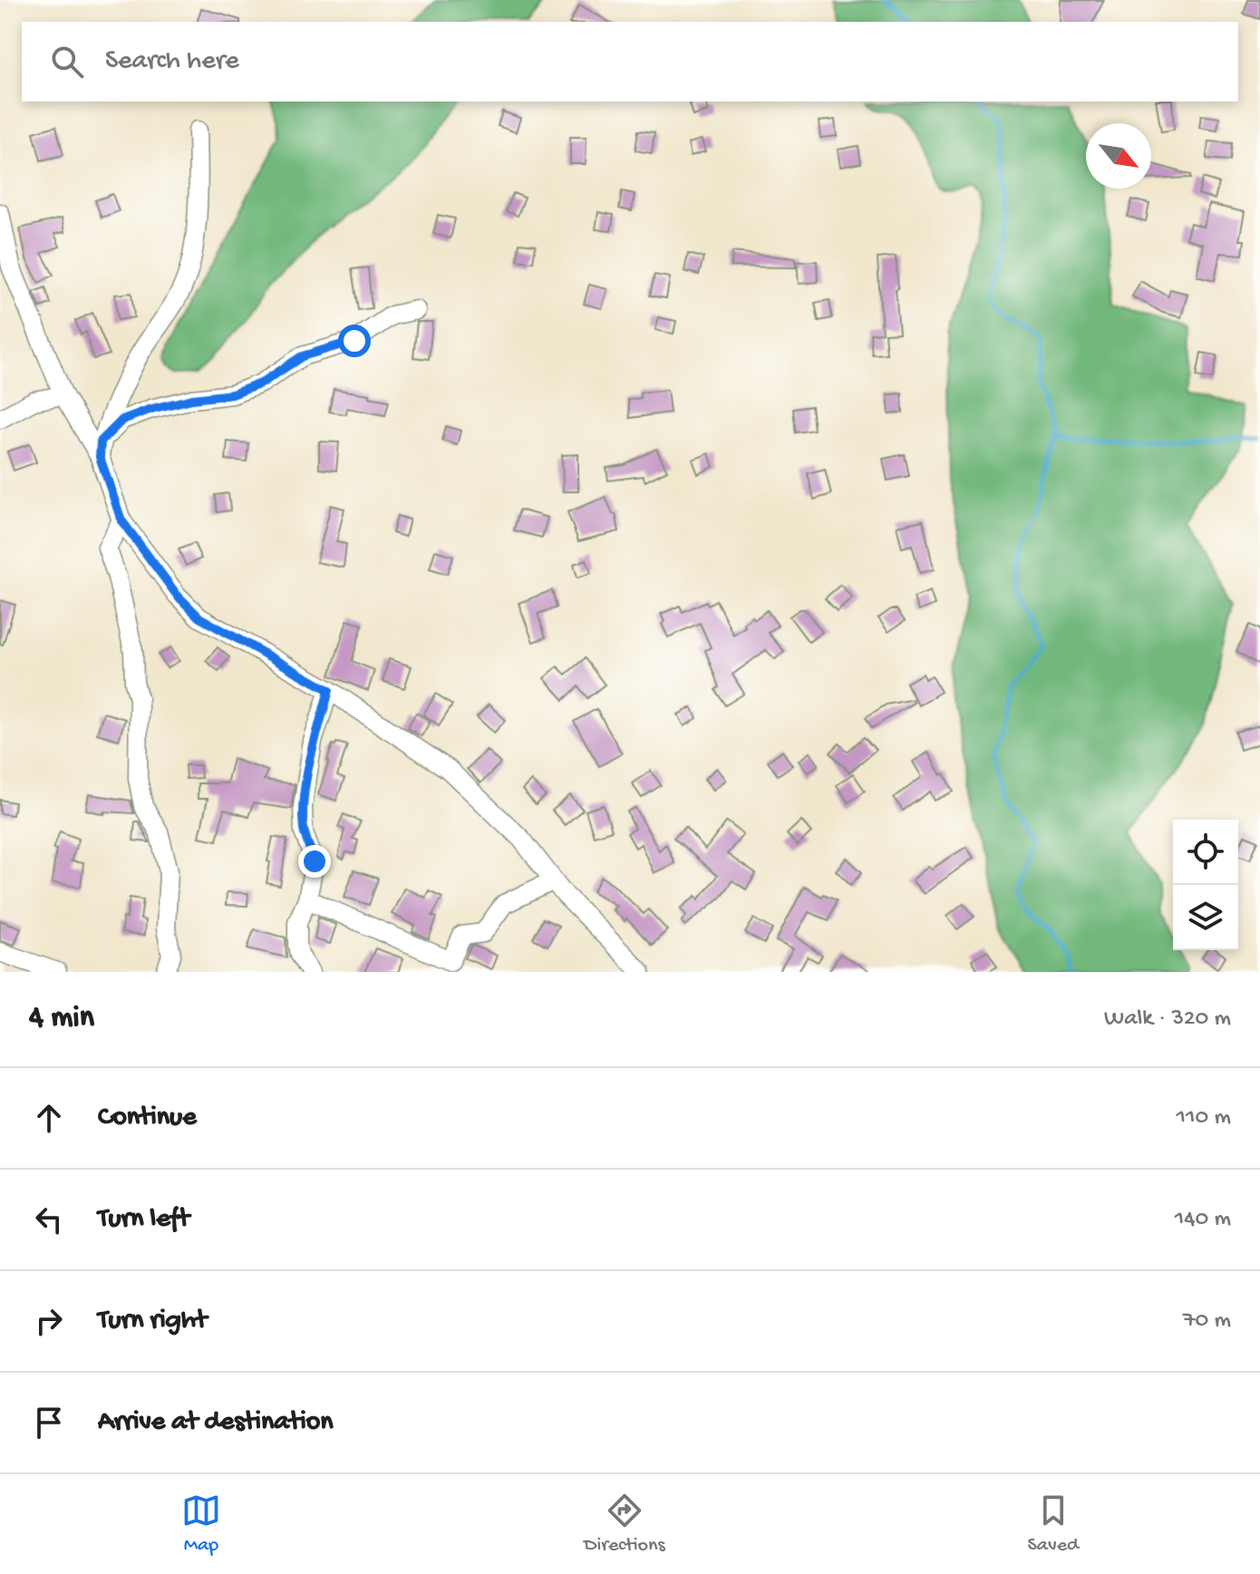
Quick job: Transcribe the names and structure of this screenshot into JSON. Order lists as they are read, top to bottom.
{
  "north": "bottom right",
  "page": {
    "search": "Search here",
    "heading": ["4 min", "Walk · 320 m"],
    "list": [
      ["Continue", "110 m"],
      ["Turn left", "140 m"],
      ["Turn right", "70 m"],
      "Arrive at destination"
    ],
    "nav": ["Map", "Directions", "Saved"]
  }
}
